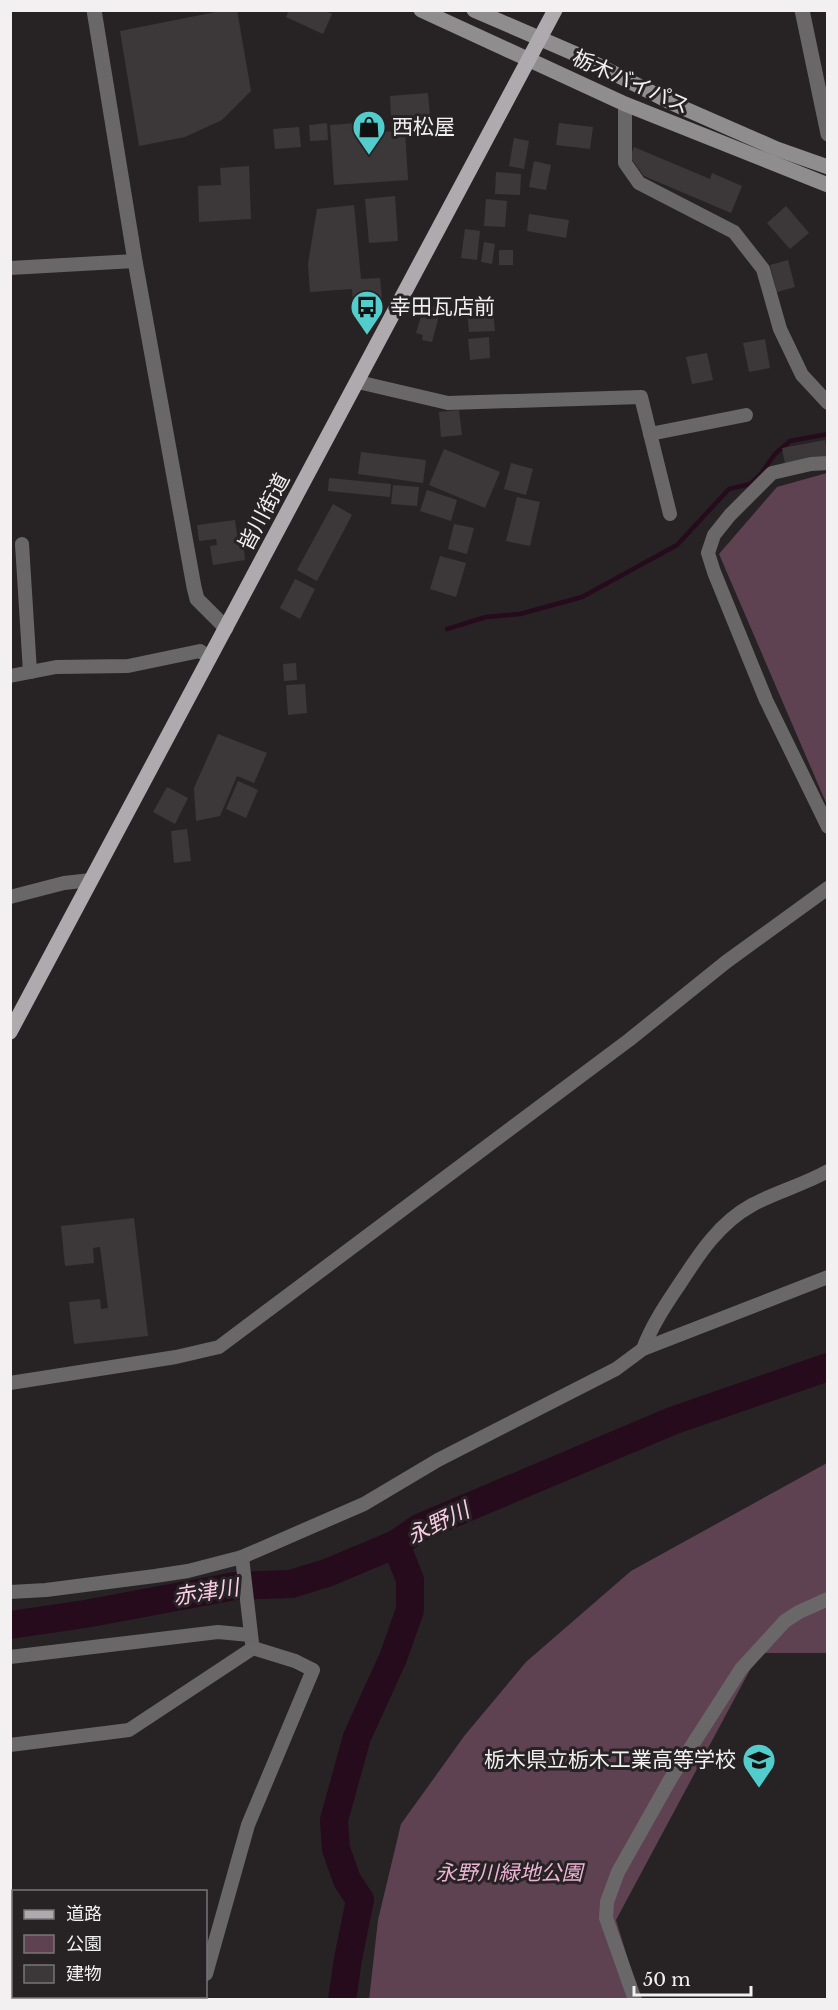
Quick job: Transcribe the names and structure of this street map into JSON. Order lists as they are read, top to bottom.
{
  "streets": {
    "main road": ["栃木バイパス", "皆川街道"]
  },
  "crossings": [
    ["栃木バイパス", "皆川街道"]
  ],
  "water": ["永野川", "赤津川"],
  "parks": ["永野川緑地公園"],
  "places": {
    "shop": ["西松屋"],
    "bus stop": ["幸田瓦店前"],
    "school or university": ["栃木県立栃木工業高等学校"]
  },
  "legend": ["道路", "公園", "建物"],
  "scale_bar": "50 m"
}
